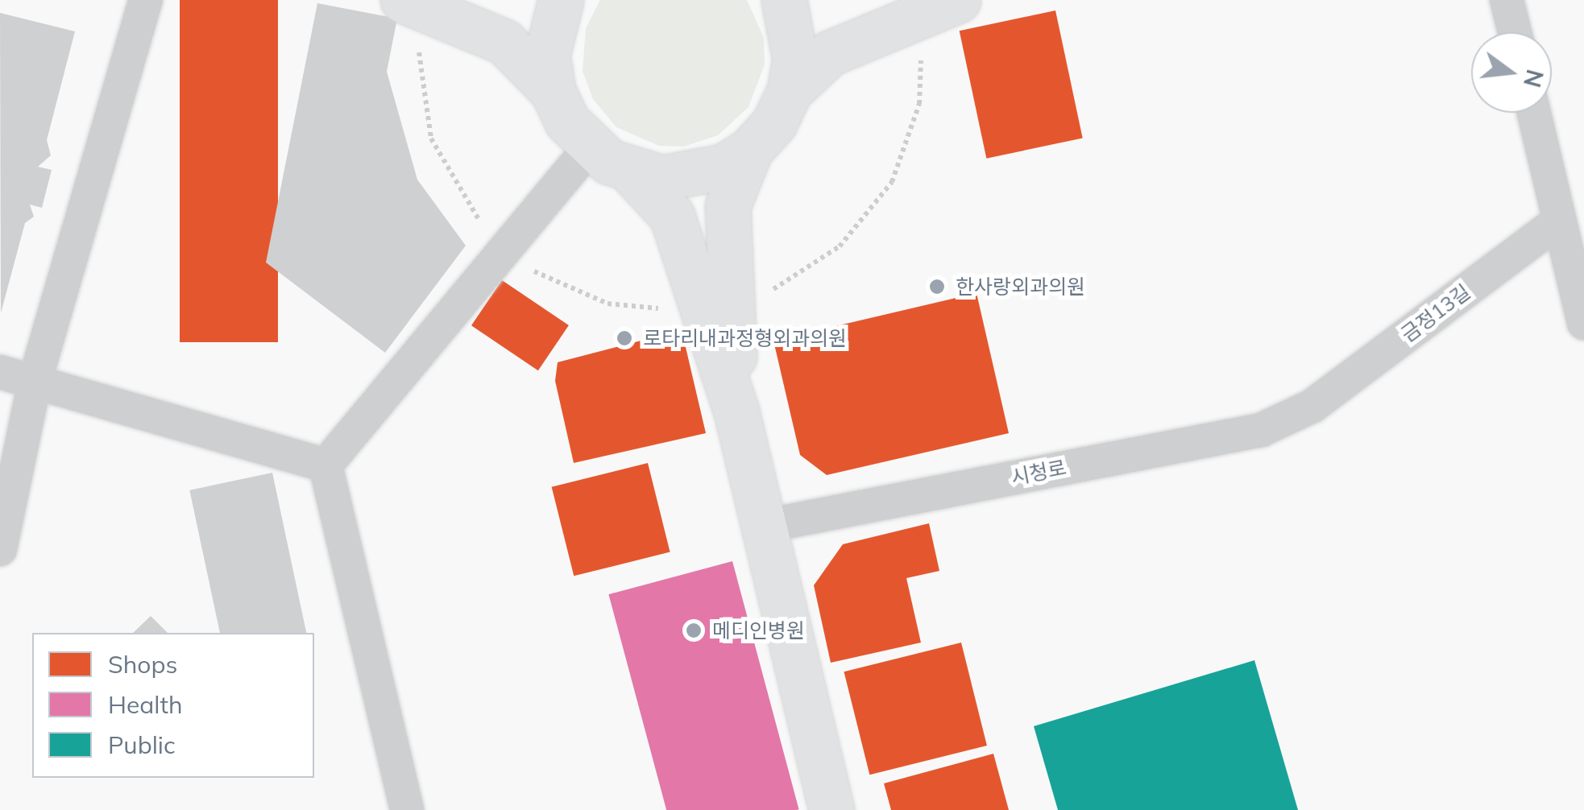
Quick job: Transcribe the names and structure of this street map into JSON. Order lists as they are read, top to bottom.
{
  "streets": {
    "street": ["금정13길", "시청로"]
  },
  "crossings": [
    ["금정13길", "시청로"]
  ],
  "places": ["한사랑외과의원", "로타리내과정형외과의원", "메디인병원"],
  "legend": ["Shops", "Health", "Public"],
  "north": "right"
}
